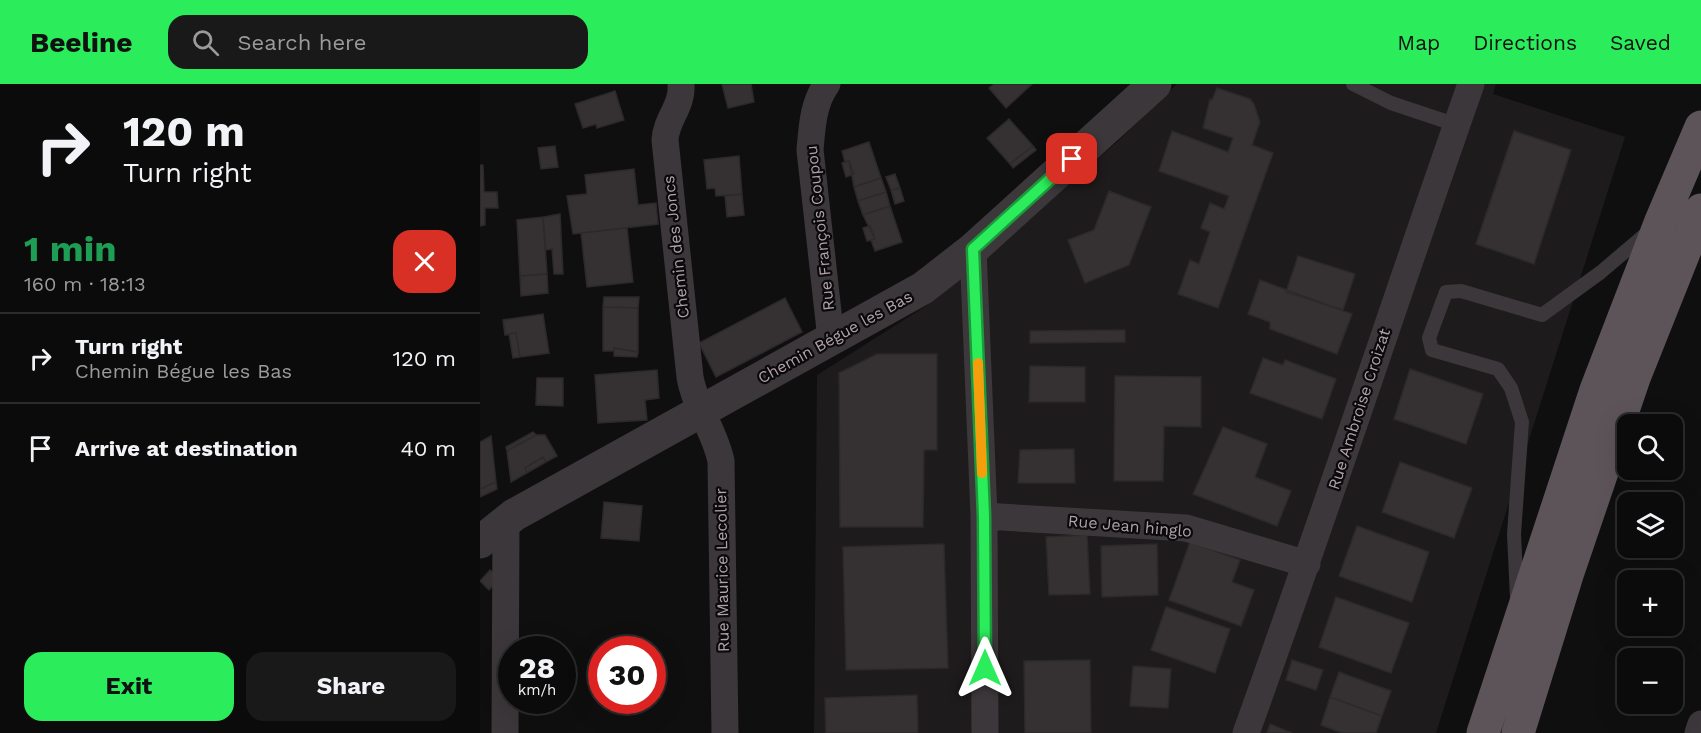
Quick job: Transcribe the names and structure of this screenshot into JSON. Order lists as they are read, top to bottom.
{
  "streets": {
    "street": [
      "Rue François Coupou",
      "Chemin des Joncs",
      "Chemin Bégue les Bas",
      "Rue Ambroise Croizat",
      "Rue Jean hinglo",
      "Rue Maurice Lecolier"
    ]
  },
  "crossings": [
    ["Rue François Coupou", "Chemin Bégue les Bas"],
    ["Chemin des Joncs", "Chemin Bégue les Bas"],
    ["Chemin des Joncs", "Rue Maurice Lecolier"],
    ["Chemin Bégue les Bas", "Rue Maurice Lecolier"],
    ["Rue Ambroise Croizat", "Rue Jean hinglo"]
  ],
  "page": {
    "header": "Beeline",
    "search": "Search here",
    "nav": ["Map", "Directions", "Saved"],
    "turn": ["120 m", "Turn right"],
    "heading": ["1 min", "160 m · 18:13"],
    "list": [
      {
        "name": "Turn right",
        "note": "Chemin Bégue les Bas",
        "value": "120 m"
      },
      {
        "name": "Arrive at destination",
        "value": "40 m"
      }
    ],
    "map_buttons": ["+", "−"],
    "speed": "28 km/h",
    "limit": "30",
    "buttons": ["Exit", "Share"]
  }
}
